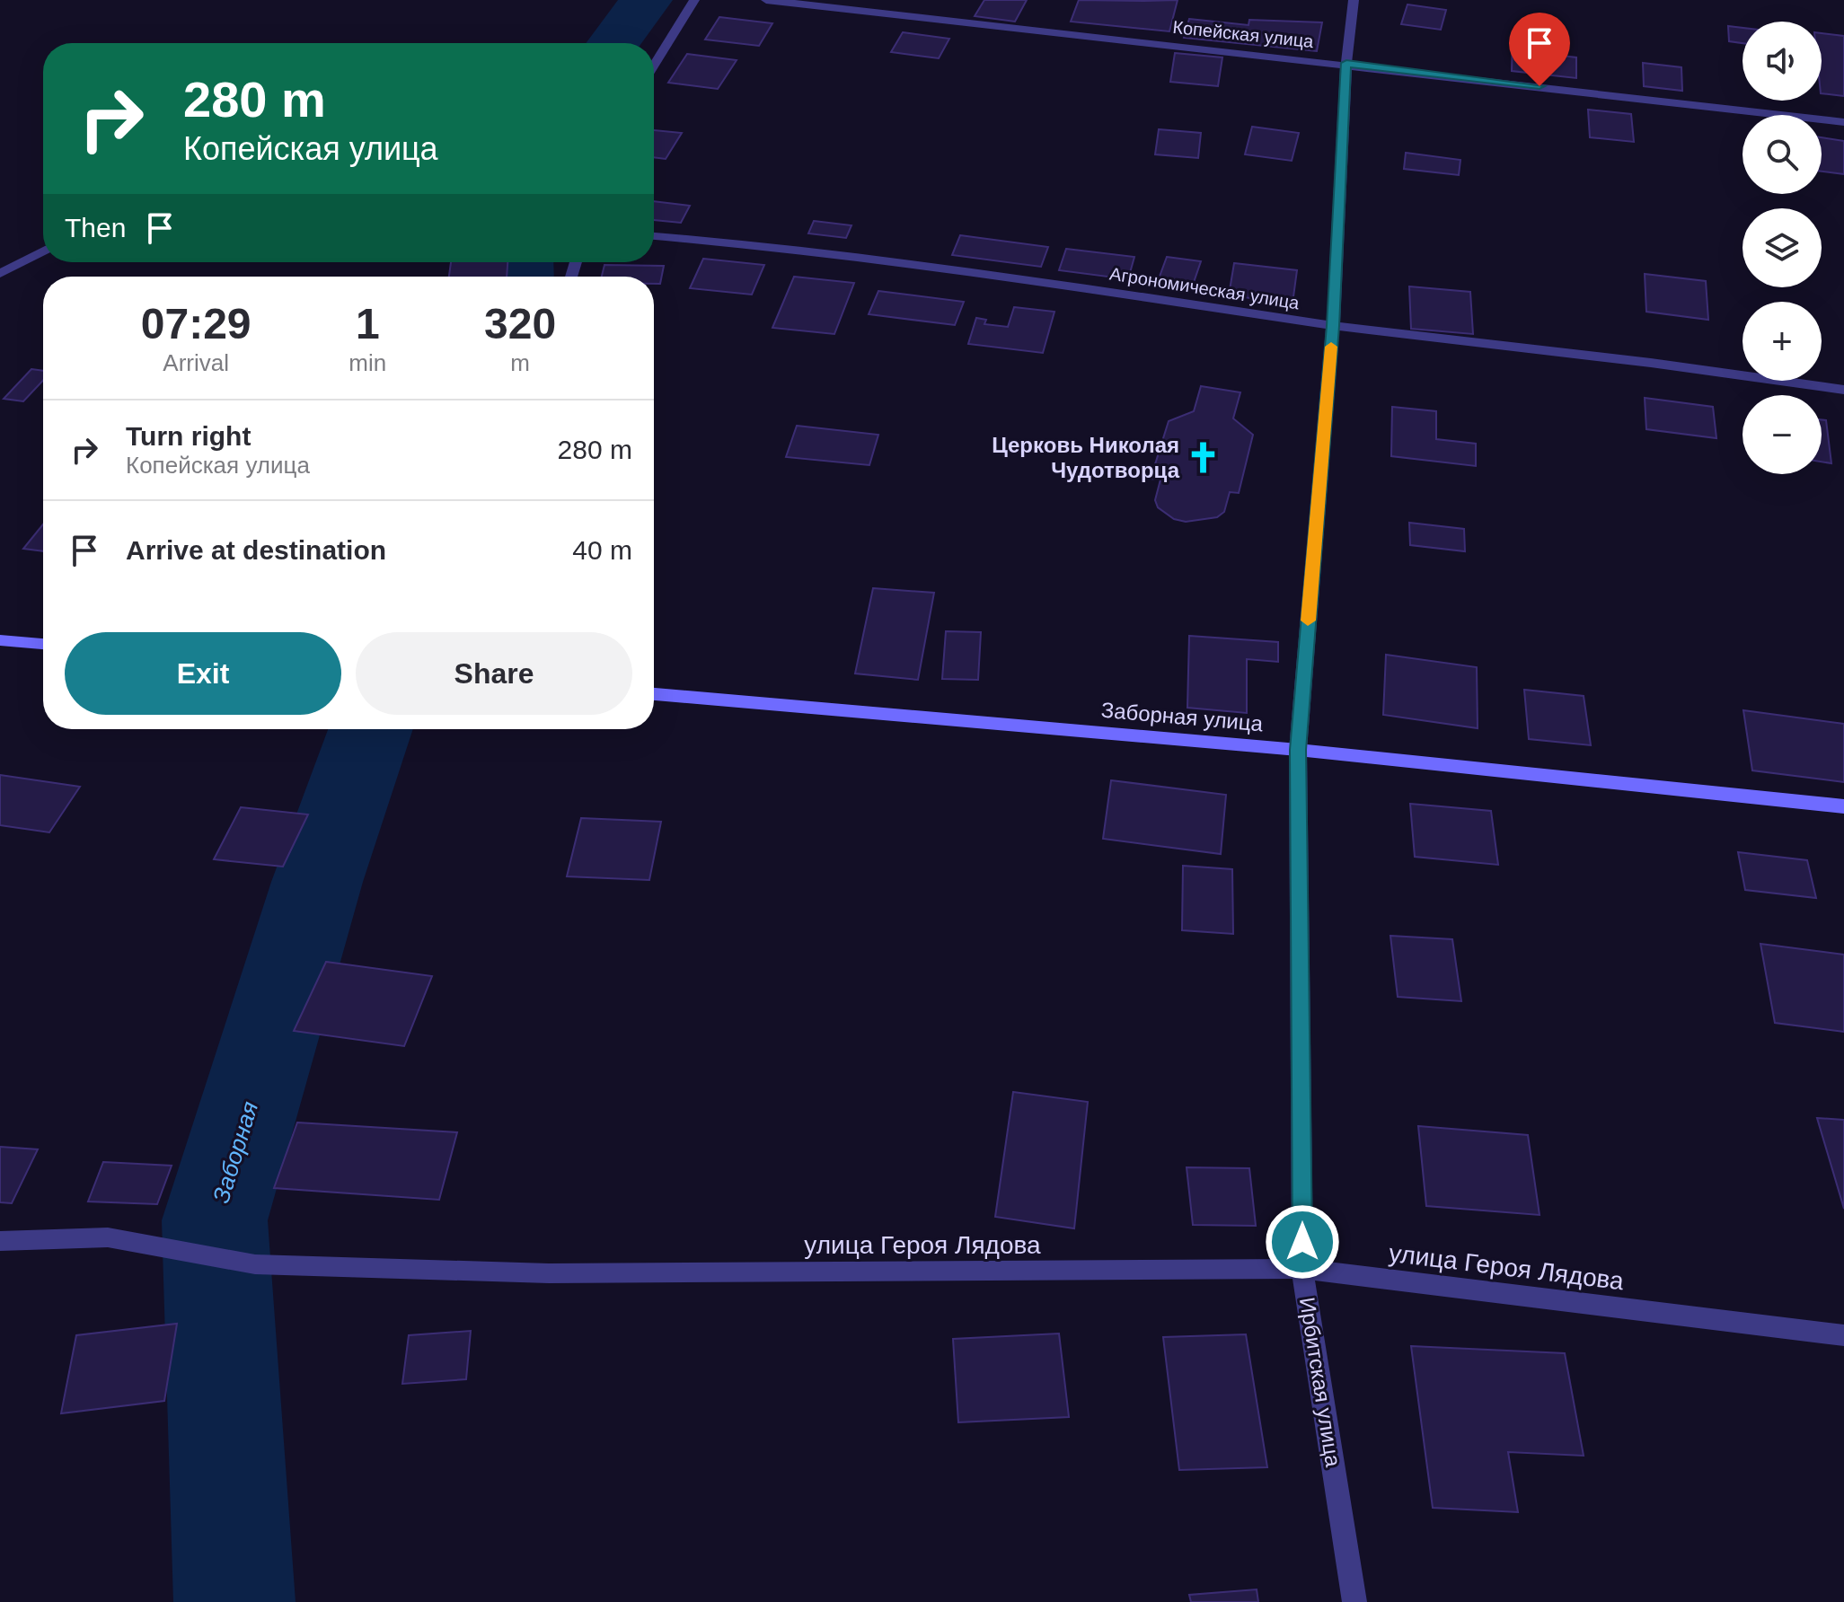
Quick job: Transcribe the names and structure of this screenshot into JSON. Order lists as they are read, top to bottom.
{
  "streets": {
    "street": [
      "Копейская улица",
      "Агрономическая улица",
      "Заборная улица",
      "улица Героя Лядова",
      "Ирбитская улица"
    ]
  },
  "crossings": [
    ["Копейская улица", "Ирбитская улица"],
    ["Агрономическая улица", "Ирбитская улица"],
    ["Заборная улица", "Ирбитская улица"],
    ["улица Героя Лядова", "Ирбитская улица"]
  ],
  "water": ["Заборная"],
  "places": {
    "church": ["Церковь Николая Чудотворца"]
  },
  "page": {
    "map_buttons": ["+", "−"],
    "turn": ["280 m", "Копейская улица"],
    "then": "Then",
    "eta": [
      "07:29",
      "Arrival",
      "1",
      "min",
      "320",
      "m"
    ],
    "list": [
      {
        "name": "Turn right",
        "note": "Копейская улица",
        "value": "280 m"
      },
      {
        "name": "Arrive at destination",
        "value": "40 m"
      }
    ],
    "buttons": ["Exit", "Share"]
  }
}
